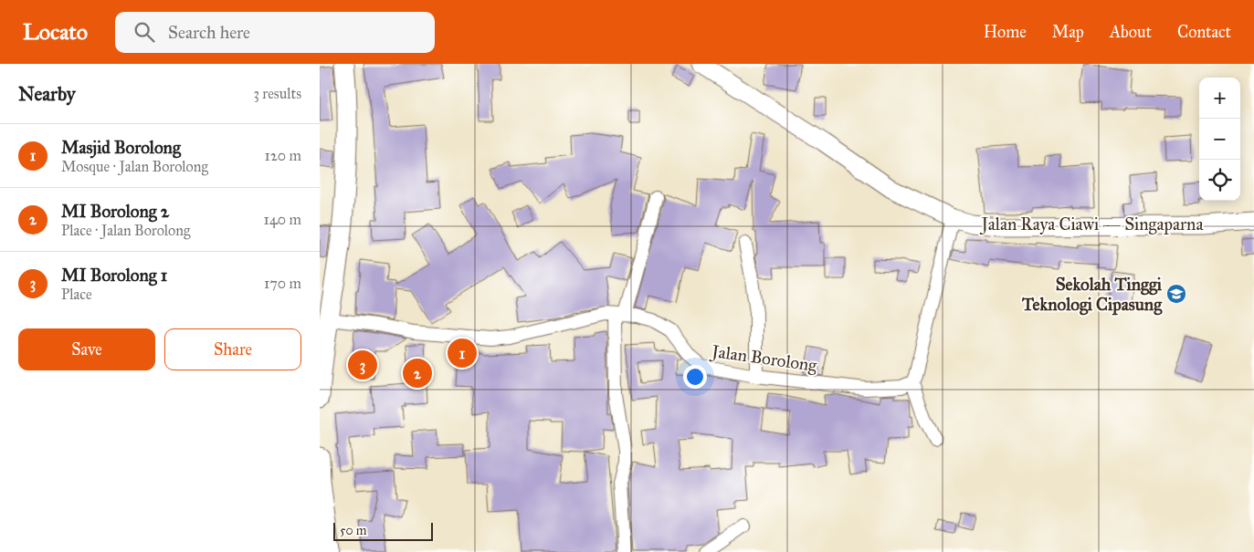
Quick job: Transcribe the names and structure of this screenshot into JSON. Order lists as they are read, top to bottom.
{
  "streets": {
    "main road": ["Jalan Raya Ciawi — Singaparna"],
    "street": ["Jalan Borolong"]
  },
  "places": {
    "school or university": ["Sekolah Tinggi Teknologi Cipasung"]
  },
  "scale_bar": "50 m",
  "page": {
    "header": "Locato",
    "search": "Search here",
    "nav": [
      "Home",
      "Map",
      "About",
      "Contact"
    ],
    "heading": ["Nearby", "3 results"],
    "map_buttons": ["+", "−"],
    "list": [
      {
        "mark": "1",
        "name": "Masjid Borolong",
        "note": "Mosque · Jalan Borolong",
        "value": "120 m"
      },
      {
        "mark": "2",
        "name": "MI Borolong 2",
        "note": "Place · Jalan Borolong",
        "value": "140 m"
      },
      {
        "mark": "3",
        "name": "MI Borolong 1",
        "note": "Place",
        "value": "170 m"
      }
    ],
    "buttons": ["Save", "Share"],
    "pins": ["1", "3", "2"],
    "scale": "50 m"
  }
}
